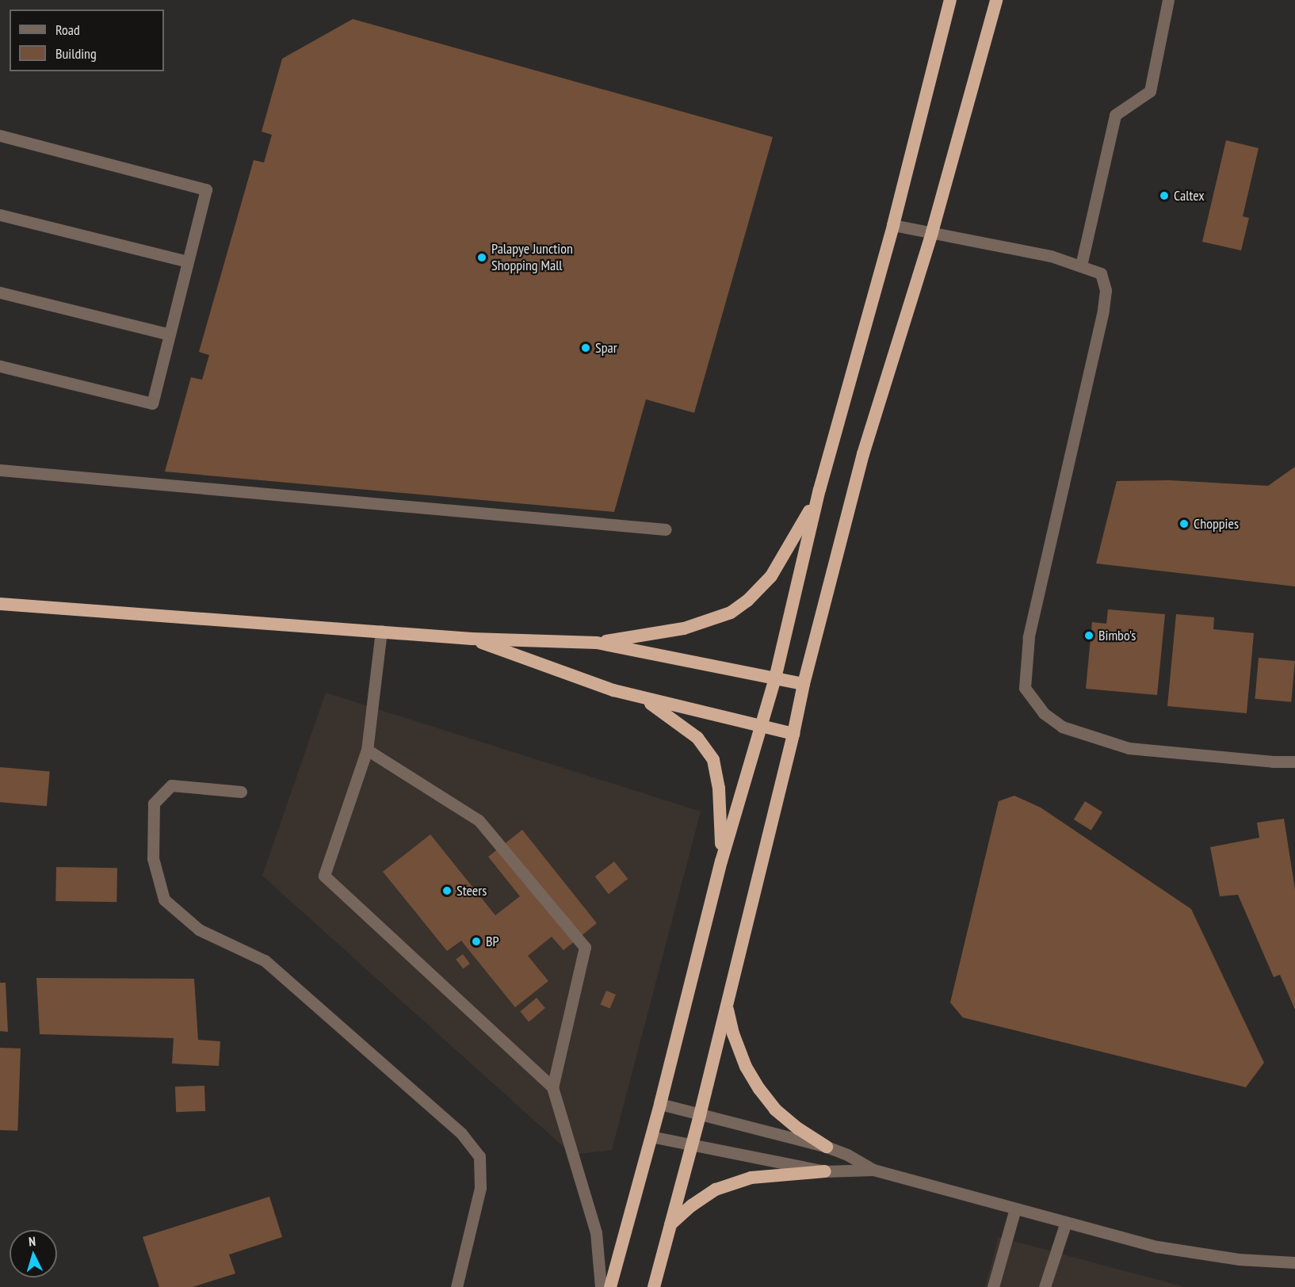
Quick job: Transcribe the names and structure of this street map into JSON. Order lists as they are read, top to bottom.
{
  "places": [
    "Caltex",
    "Palapye Junction Shopping Mall",
    "Spar",
    "Choppies",
    "Bimbo's",
    "Steers",
    "BP"
  ],
  "legend": ["Road", "Building"],
  "north": "top"
}
